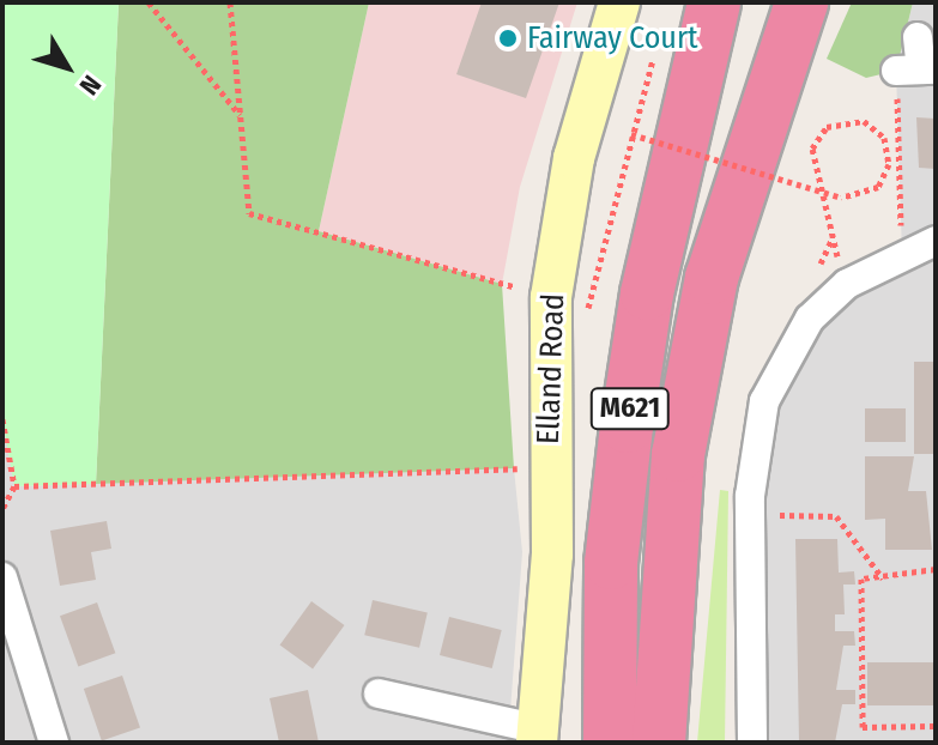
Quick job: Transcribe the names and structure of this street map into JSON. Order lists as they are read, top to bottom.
{
  "streets": {
    "highway": ["M621"],
    "street": ["Elland Road"]
  },
  "places": ["Fairway Court"],
  "north": "bottom right"
}
